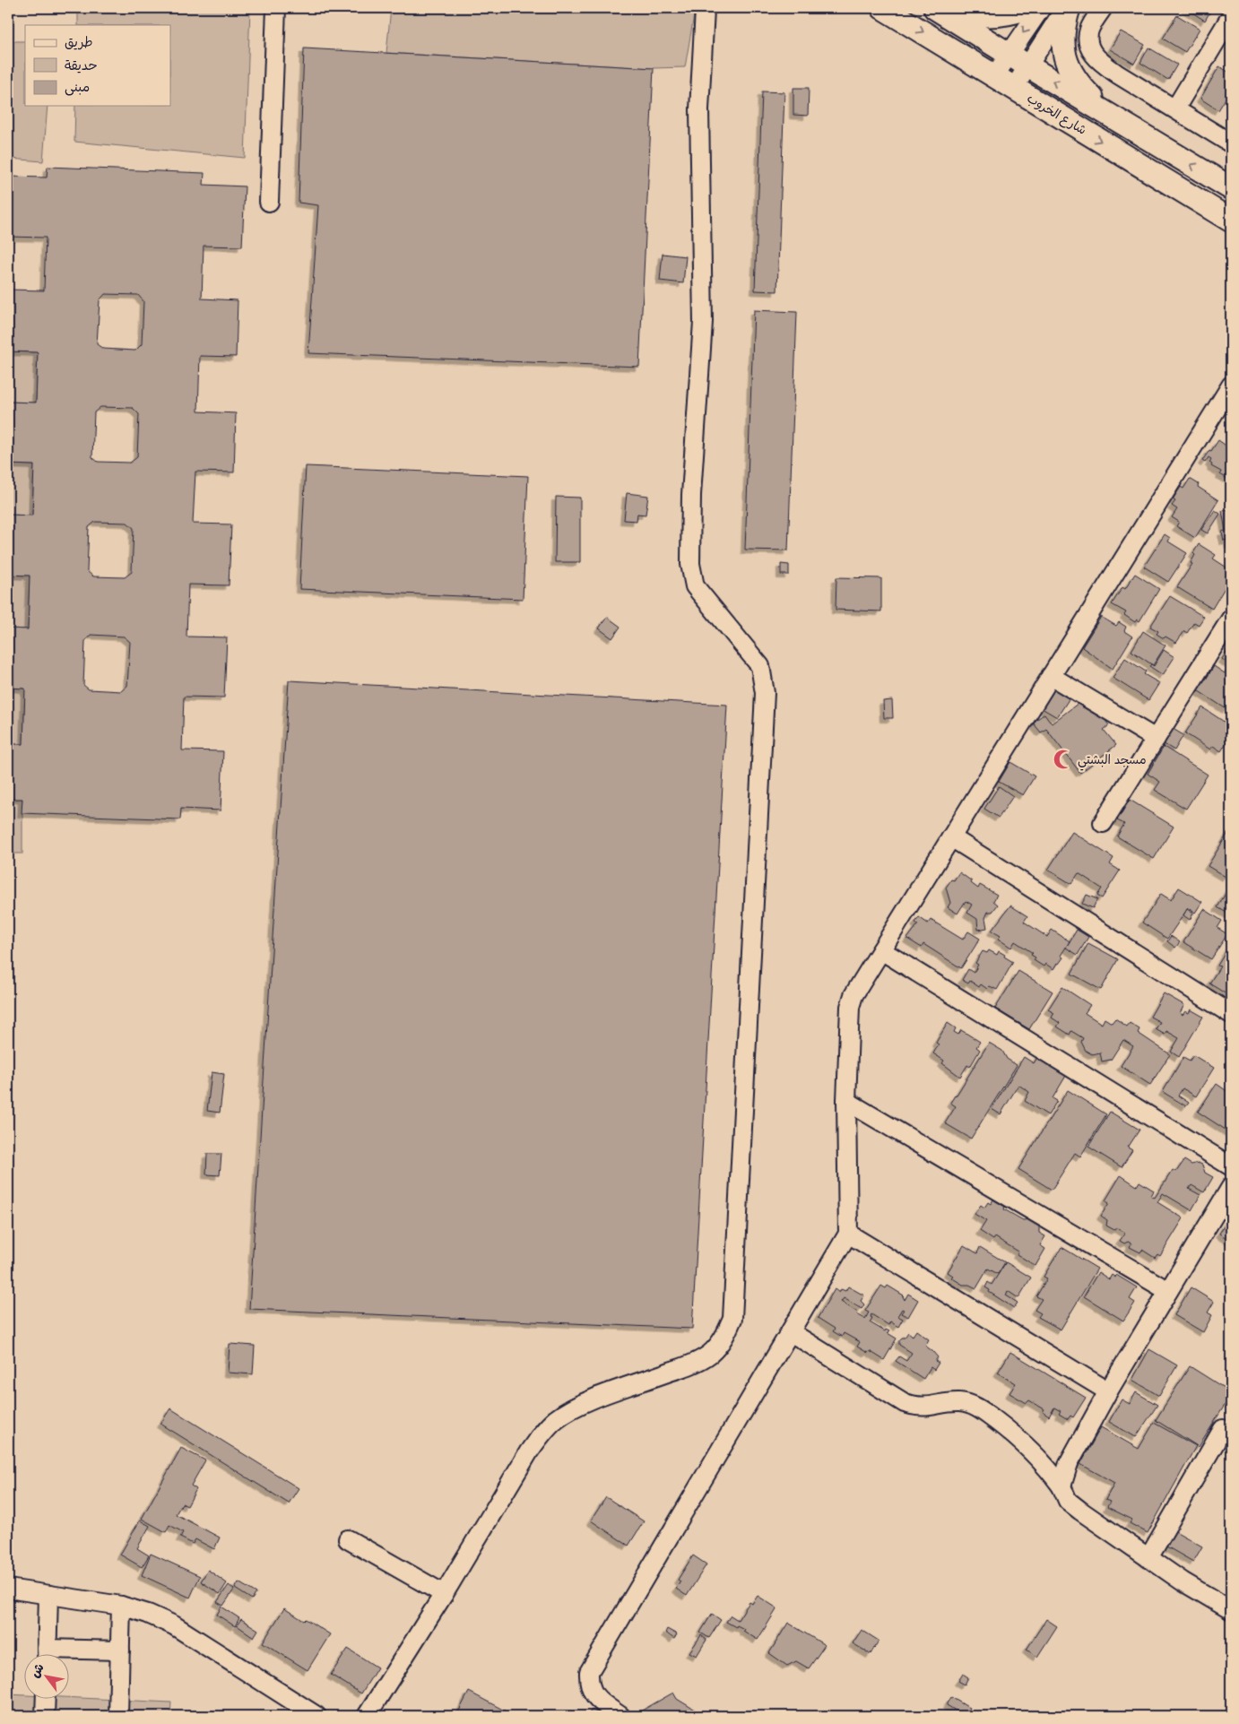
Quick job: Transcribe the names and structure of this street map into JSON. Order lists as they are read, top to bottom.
{
  "streets": {
    "main road": ["شارع الخروب"]
  },
  "places": {
    "mosque": ["مسجد البشتي"]
  },
  "legend": ["طريق", "حديقة", "مبنى"],
  "north": "top left"
}
